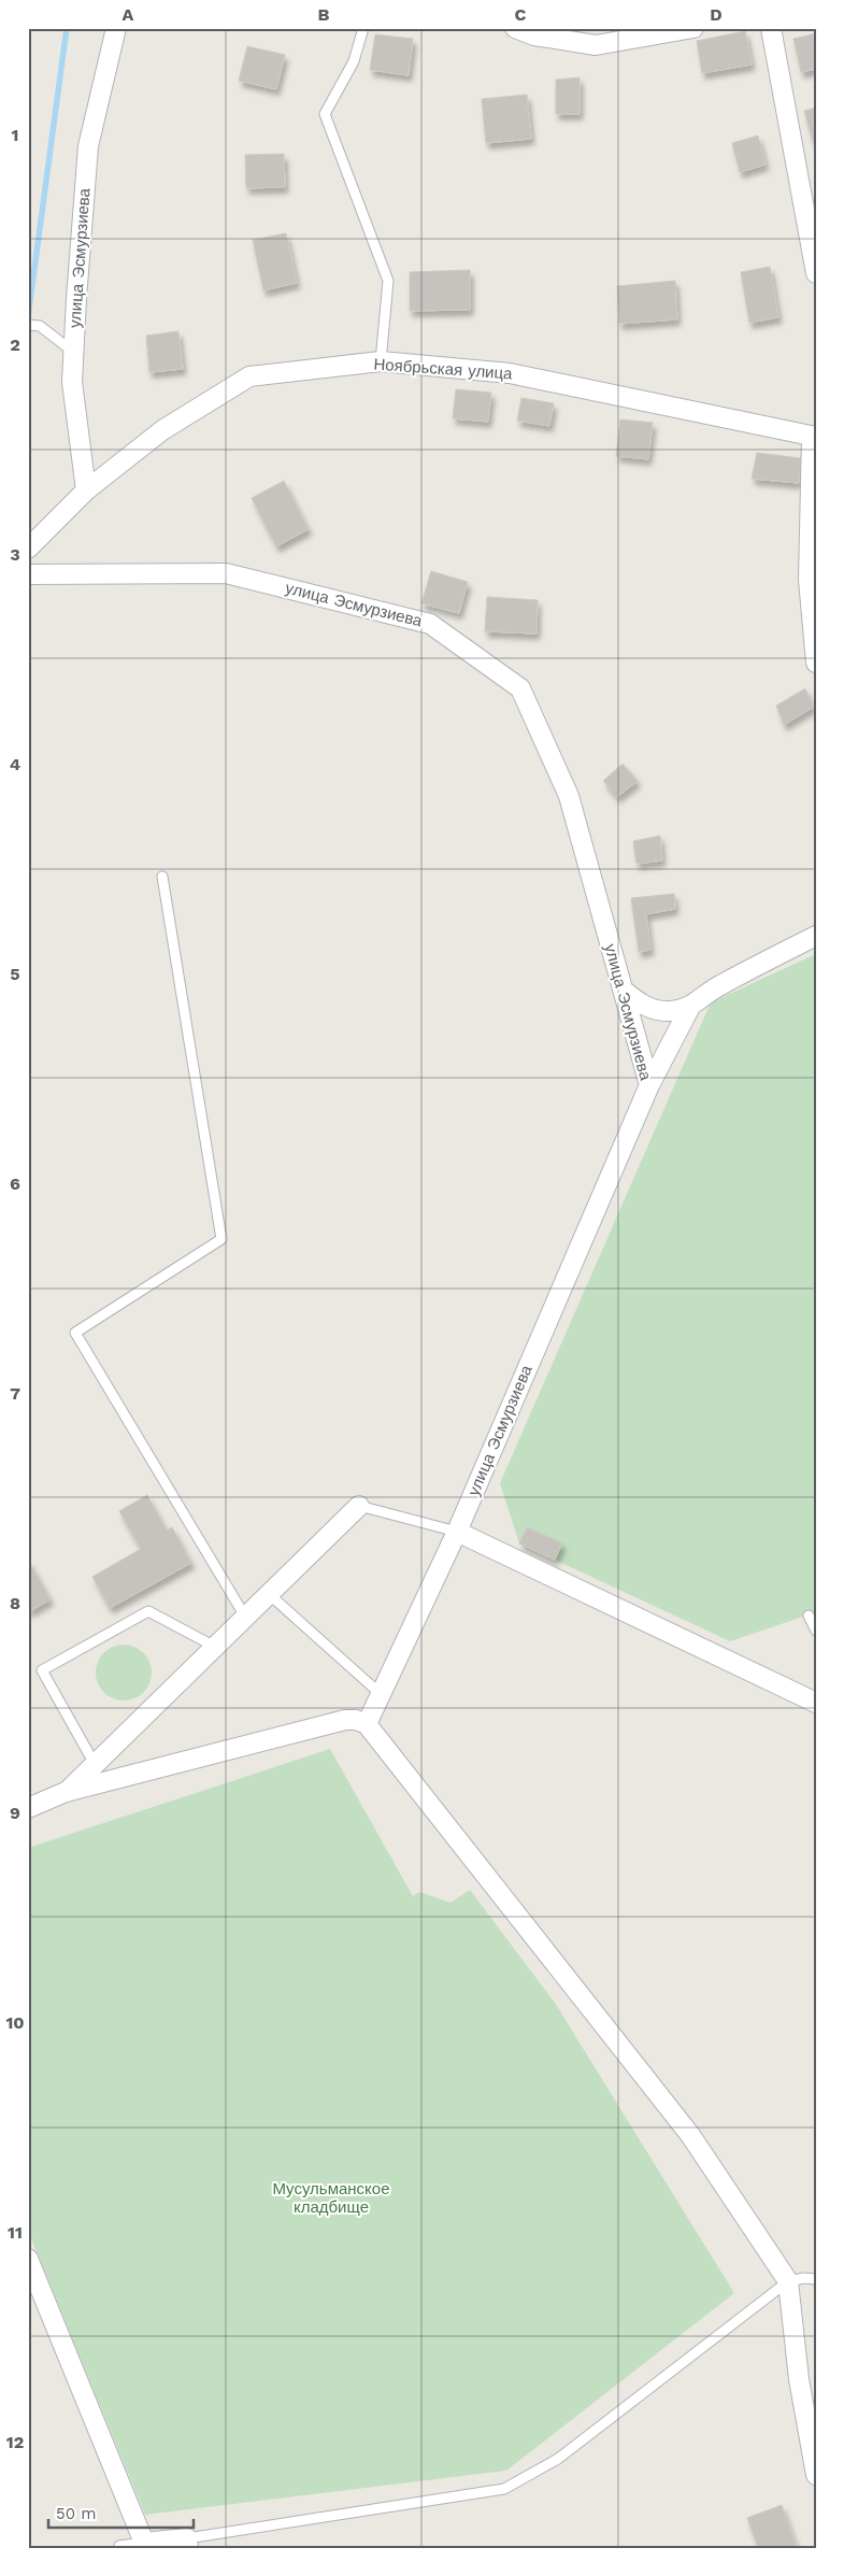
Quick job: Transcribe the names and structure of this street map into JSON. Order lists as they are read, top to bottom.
{
  "streets": {
    "street": ["улица Эсмурзиева", "Ноябрьская улица"]
  },
  "crossings": [
    ["улица Эсмурзиева", "Ноябрьская улица"]
  ],
  "parks": ["Мусульманское кладбище"],
  "scale_bar": "50 m",
  "grid": {
    "columns": [
      "A",
      "B",
      "C",
      "D"
    ],
    "rows": [
      "1",
      "2",
      "3",
      "4",
      "5",
      "6",
      "7",
      "8",
      "9",
      "10",
      "11",
      "12"
    ]
  }
}
